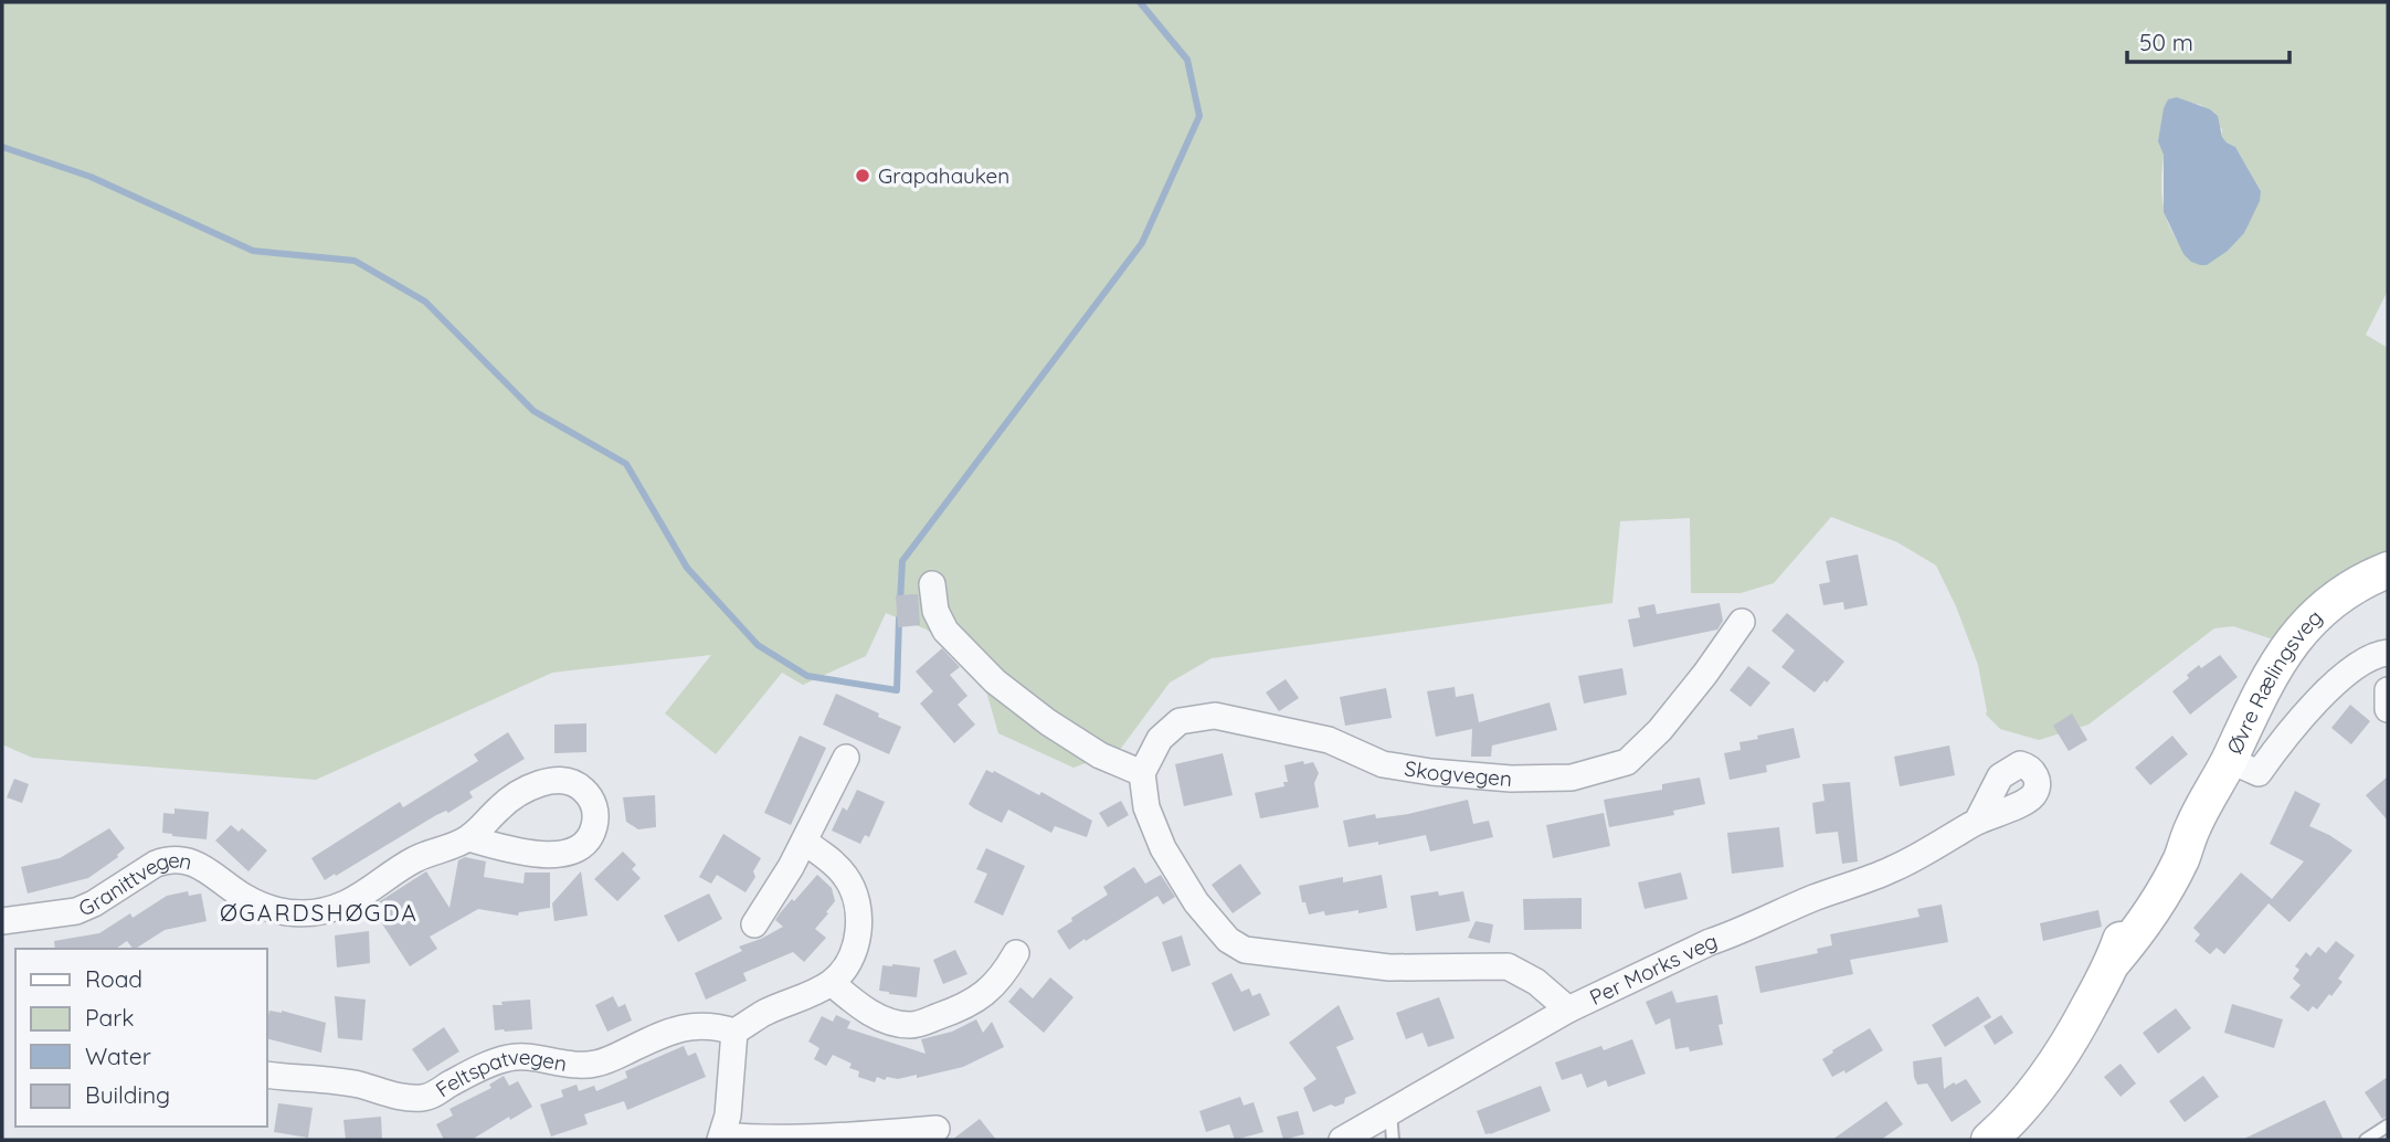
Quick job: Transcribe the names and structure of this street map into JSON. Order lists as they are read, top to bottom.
{
  "streets": {
    "main road": ["Øvre Rælingsveg"],
    "street": [
      "Skogvegen",
      "Granittvegen",
      "Per Morks veg",
      "Feltspatvegen"
    ]
  },
  "districts": ["ØGARDSHØGDA"],
  "places": ["Grapahauken"],
  "legend": [
    "Road",
    "Park",
    "Water",
    "Building"
  ],
  "scale_bar": "50 m"
}
